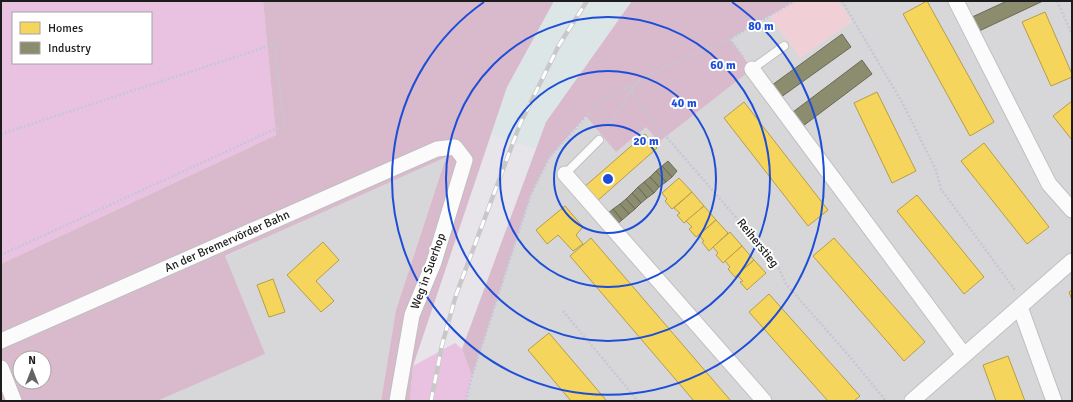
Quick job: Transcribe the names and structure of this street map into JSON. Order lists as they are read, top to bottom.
{
  "streets": {
    "street": ["An der Bremervörder Bahn", "Weg in Suerhop"],
    "path": ["Reiherstieg"]
  },
  "crossings": [
    ["An der Bremervörder Bahn", "Weg in Suerhop"]
  ],
  "legend": ["Homes", "Industry"],
  "north": "top",
  "rings": [
    "80 m",
    "60 m",
    "40 m",
    "20 m"
  ]
}
